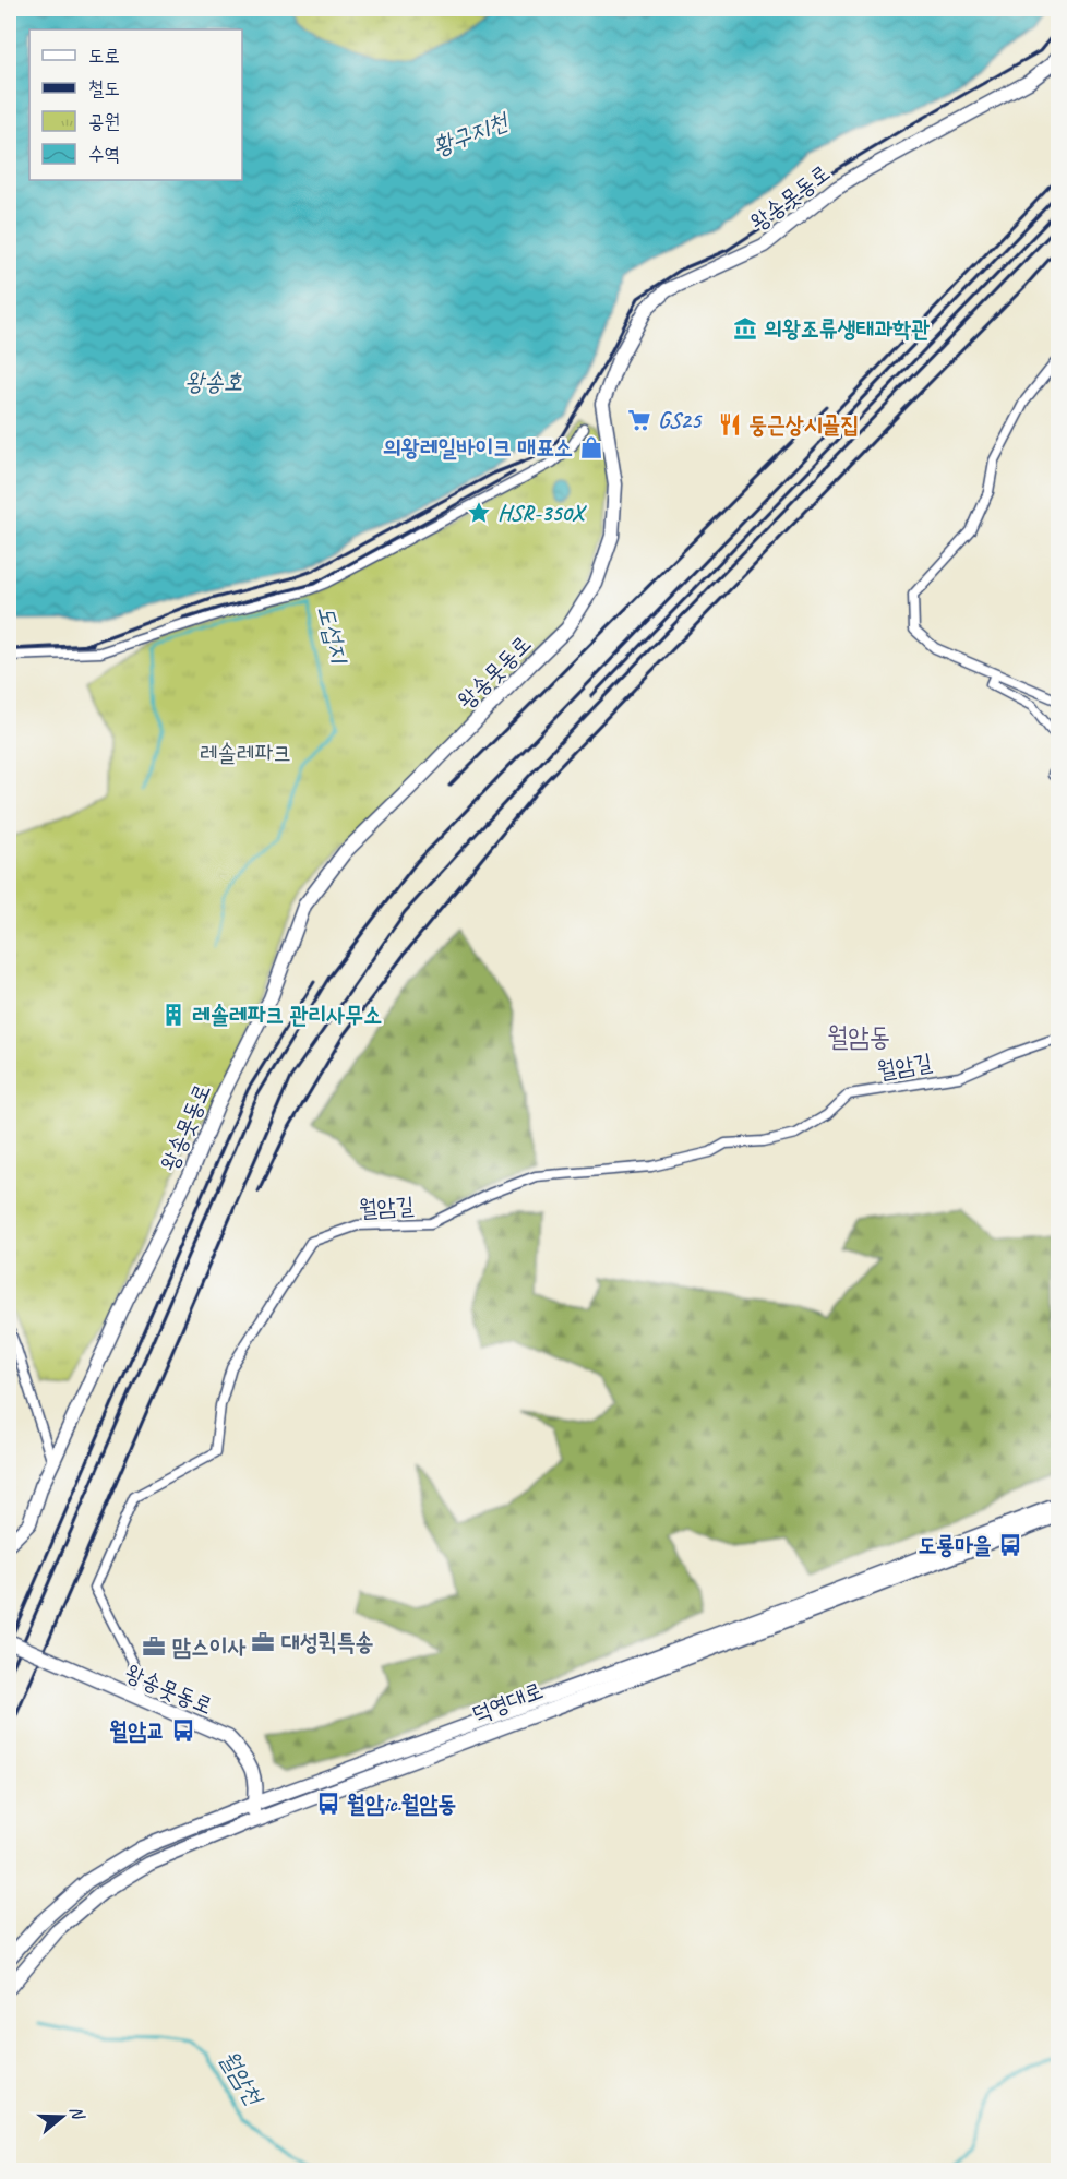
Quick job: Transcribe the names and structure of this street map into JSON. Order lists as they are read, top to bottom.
{
  "streets": {
    "street": ["왕송못동로", "월암길", "덕영대로"]
  },
  "crossings": [
    ["왕송못동로", "월암길"],
    ["왕송못동로", "덕영대로"]
  ],
  "districts": ["월암동"],
  "water": [
    "황구지천",
    "왕송호",
    "도섭지",
    "월암천"
  ],
  "parks": ["레솔레파크"],
  "places": {
    "museum": ["의왕조류생태과학관"],
    "supermarket": ["GS25"],
    "restaurant": ["둥근상시골집"],
    "shop": ["의왕레일바이크 매표소"],
    "place": ["HSR-350X"],
    "building": ["레솔레파크 관리사무소"],
    "bus stop": ["도룡마을", "월암교", "월암ic.월암동"],
    "office": ["대성퀵특송", "맘스이사"]
  },
  "legend": [
    "도로",
    "철도",
    "공원",
    "수역"
  ],
  "north": "right"
}
